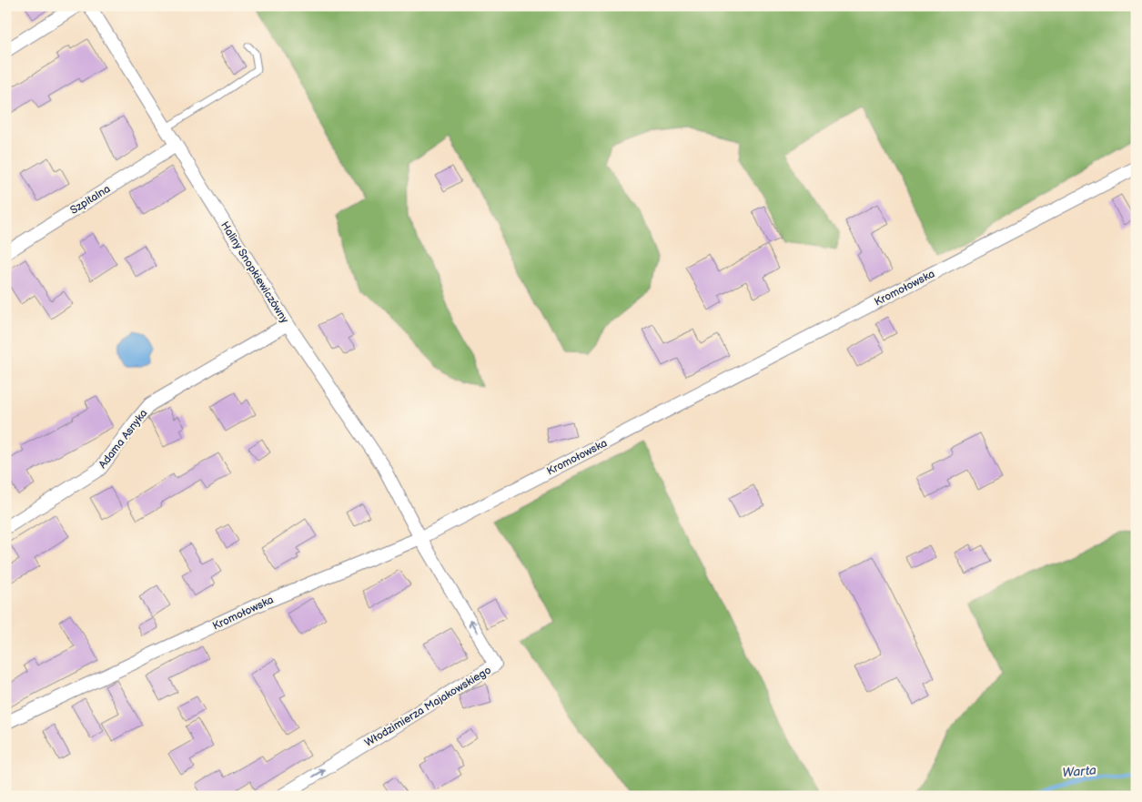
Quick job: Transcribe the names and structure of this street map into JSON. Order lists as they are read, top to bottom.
{
  "streets": {
    "street": [
      "Szpitalna",
      "Haliny Snopkiewiczówny",
      "Kromołowska",
      "Adama Asnyka",
      "Włodzimierza Majakowskiego"
    ]
  },
  "crossings": [
    ["Szpitalna", "Haliny Snopkiewiczówny"],
    ["Haliny Snopkiewiczówny", "Kromołowska"],
    ["Haliny Snopkiewiczówny", "Adama Asnyka"],
    ["Haliny Snopkiewiczówny", "Włodzimierza Majakowskiego"],
    ["Kromołowska", "Włodzimierza Majakowskiego"]
  ],
  "water": ["Warta"]
}
